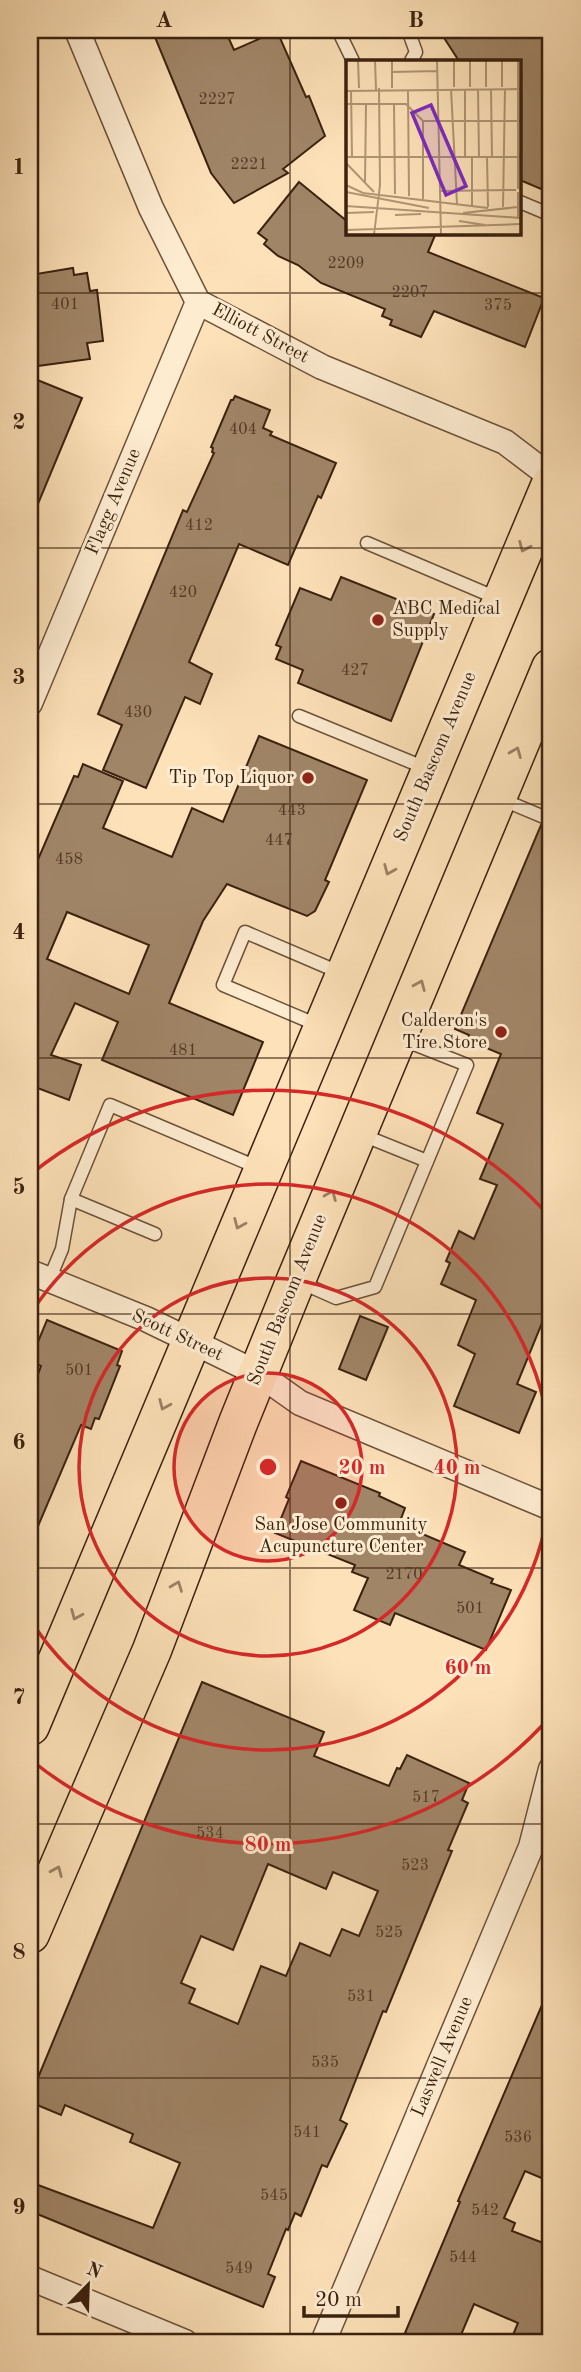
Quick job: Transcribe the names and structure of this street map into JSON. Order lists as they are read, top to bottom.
{
  "streets": {
    "main road": ["South Bascom Avenue"],
    "street": [
      "Elliott Street",
      "Flagg Avenue",
      "Scott Street",
      "Laswell Avenue"
    ]
  },
  "crossings": [
    ["Elliott Street", "Flagg Avenue"],
    ["South Bascom Avenue", "Scott Street"]
  ],
  "places": [
    "ABC Medical Supply",
    "Tip Top Liquor",
    "Calderon's Tire Store",
    "San Jose Community Acupuncture Center"
  ],
  "house_numbers": [
    "2227",
    "2221",
    "2209",
    "2207",
    "401",
    "375",
    "404",
    "412",
    "420",
    "427",
    "430",
    "443",
    "447",
    "458",
    "481",
    "501",
    "2170",
    "501",
    "517",
    "534",
    "523",
    "525",
    "531",
    "535",
    "541",
    "536",
    "545",
    "542",
    "544",
    "549"
  ],
  "scale_bar": "20 m",
  "north": "top right",
  "grid": {
    "columns": ["A", "B"],
    "rows": [
      "1",
      "2",
      "3",
      "4",
      "5",
      "6",
      "7",
      "8",
      "9"
    ]
  },
  "rings": [
    "20 m",
    "40 m",
    "60 m",
    "80 m"
  ]
}
